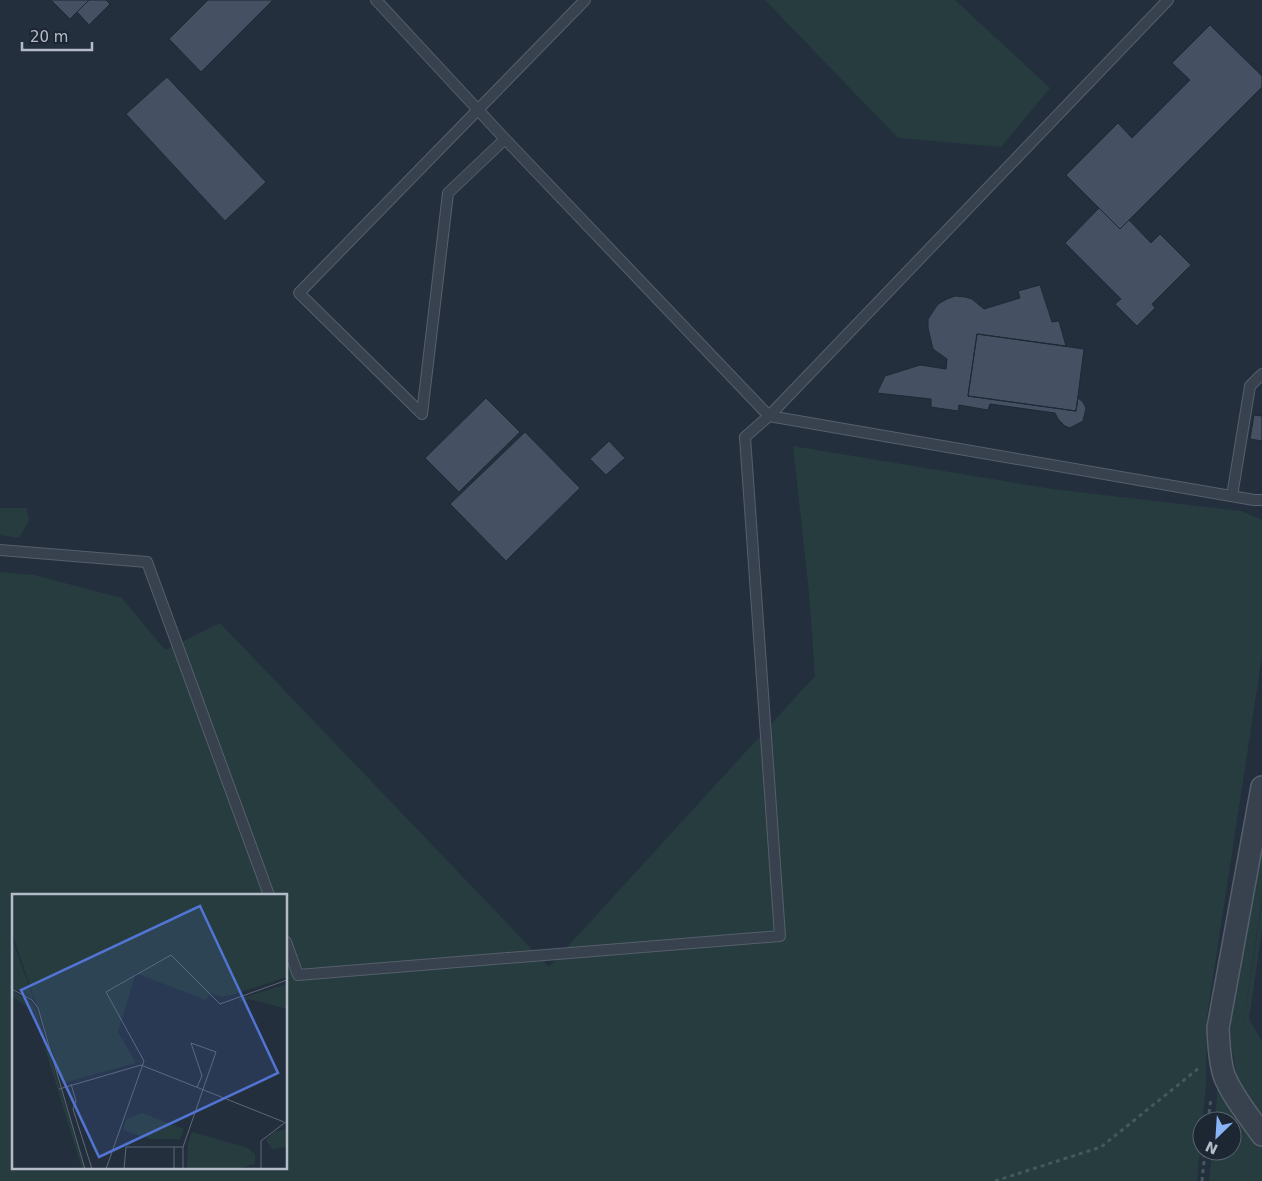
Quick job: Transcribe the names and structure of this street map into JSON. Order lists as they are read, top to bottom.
{
  "scale_bar": "20 m",
  "north": "bottom left"
}
